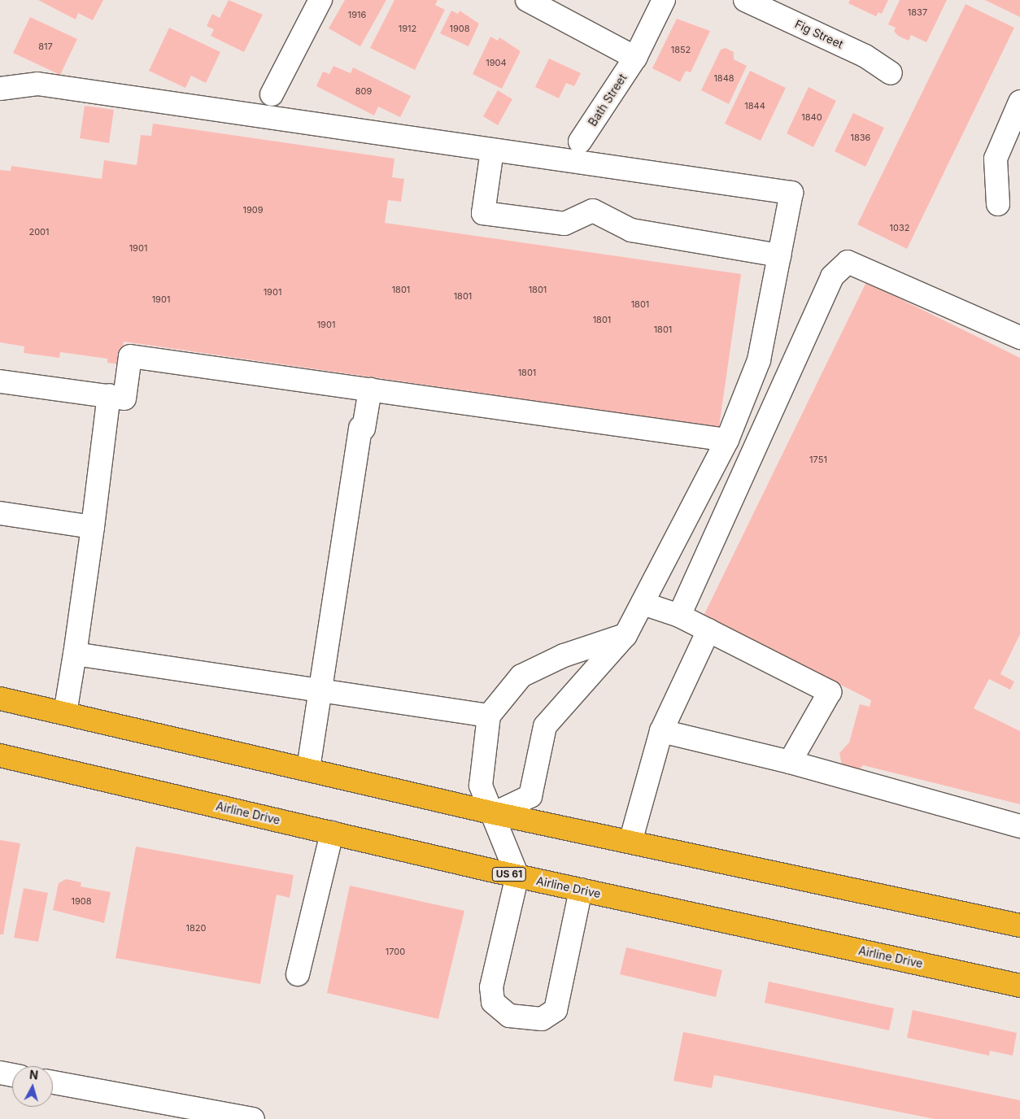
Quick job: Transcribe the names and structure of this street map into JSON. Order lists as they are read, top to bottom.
{
  "streets": {
    "highway": ["Airline Drive", "US 61"],
    "street": ["Fig Street", "Bath Street"]
  },
  "house_numbers": [
    "1837",
    "1916",
    "1912",
    "1908",
    "817",
    "1852",
    "1904",
    "1848",
    "809",
    "1844",
    "1840",
    "1836",
    "1909",
    "1032",
    "2001",
    "1901",
    "1801",
    "1801",
    "1901",
    "1801",
    "1901",
    "1801",
    "1801",
    "1901",
    "1801",
    "1801",
    "1751",
    "1908",
    "1820",
    "1700"
  ],
  "north": "top"
}
